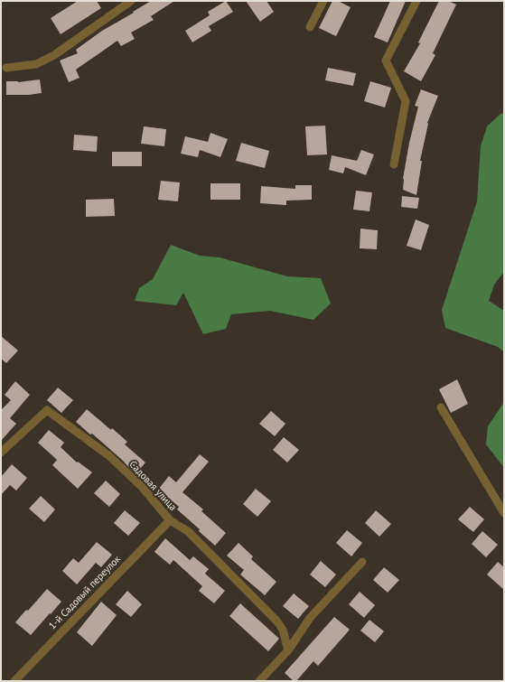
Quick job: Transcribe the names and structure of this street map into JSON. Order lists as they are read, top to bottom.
{
  "streets": {
    "street": ["Садовая улица", "1-й Садовый переулок"]
  },
  "crossings": [
    ["Садовая улица", "1-й Садовый переулок"]
  ]
}
